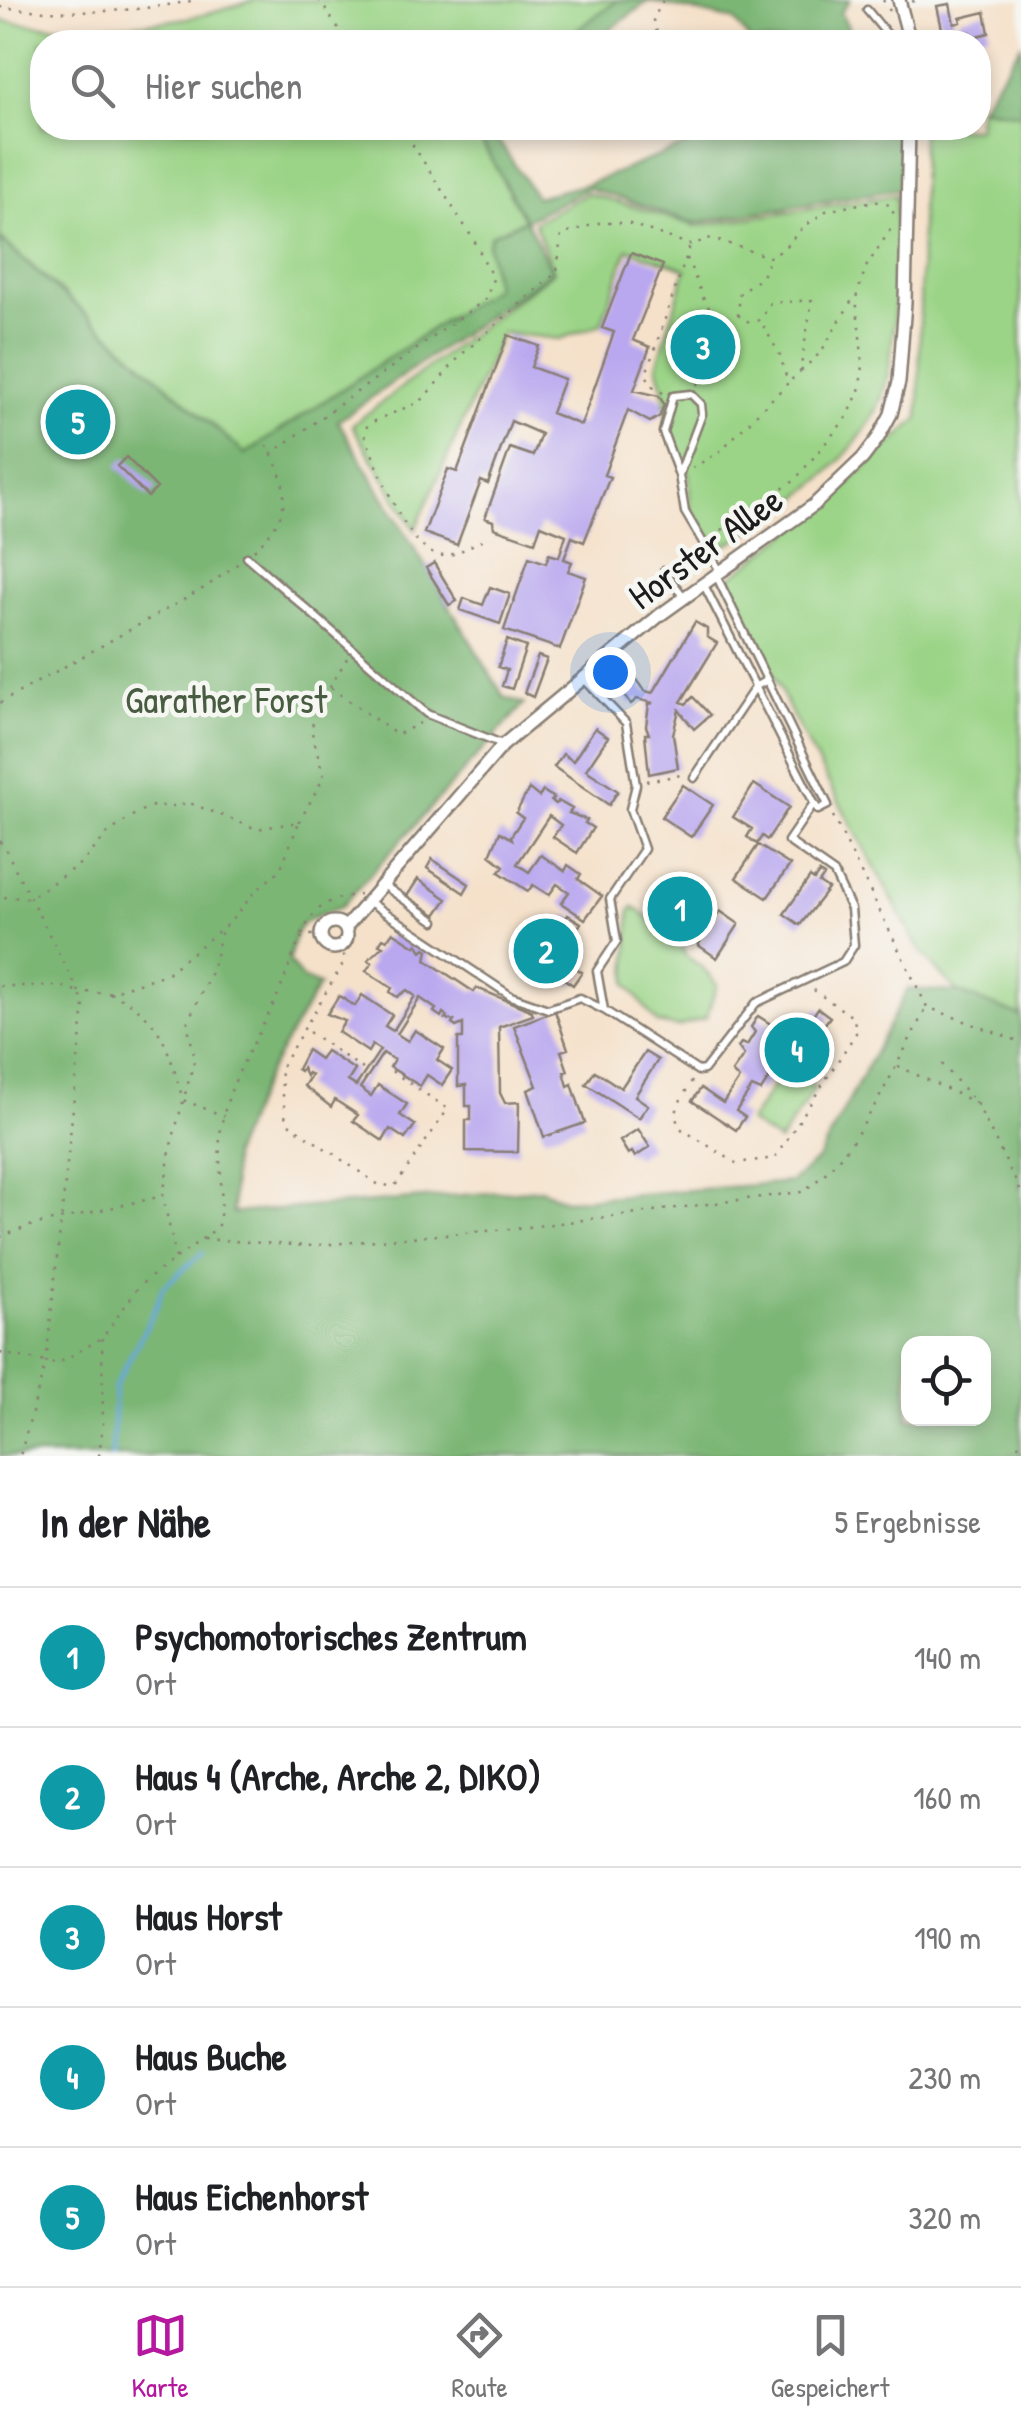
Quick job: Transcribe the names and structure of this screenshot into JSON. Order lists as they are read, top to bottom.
{
  "streets": {
    "street": ["Horster Allee"]
  },
  "parks": ["Garather Forst"],
  "page": {
    "search": "Hier suchen",
    "pins": [
      "3",
      "5",
      "1",
      "2",
      "4"
    ],
    "heading": ["In der Nähe", "5 Ergebnisse"],
    "list": [
      {
        "mark": "1",
        "name": "Psychomotorisches Zentrum",
        "note": "Ort",
        "value": "140 m"
      },
      {
        "mark": "2",
        "name": "Haus 4 (Arche, Arche 2, DIKO)",
        "note": "Ort",
        "value": "160 m"
      },
      {
        "mark": "3",
        "name": "Haus Horst",
        "note": "Ort",
        "value": "190 m"
      },
      {
        "mark": "4",
        "name": "Haus Buche",
        "note": "Ort",
        "value": "230 m"
      },
      {
        "mark": "5",
        "name": "Haus Eichenhorst",
        "note": "Ort",
        "value": "320 m"
      }
    ],
    "nav": ["Karte", "Route", "Gespeichert"]
  }
}
